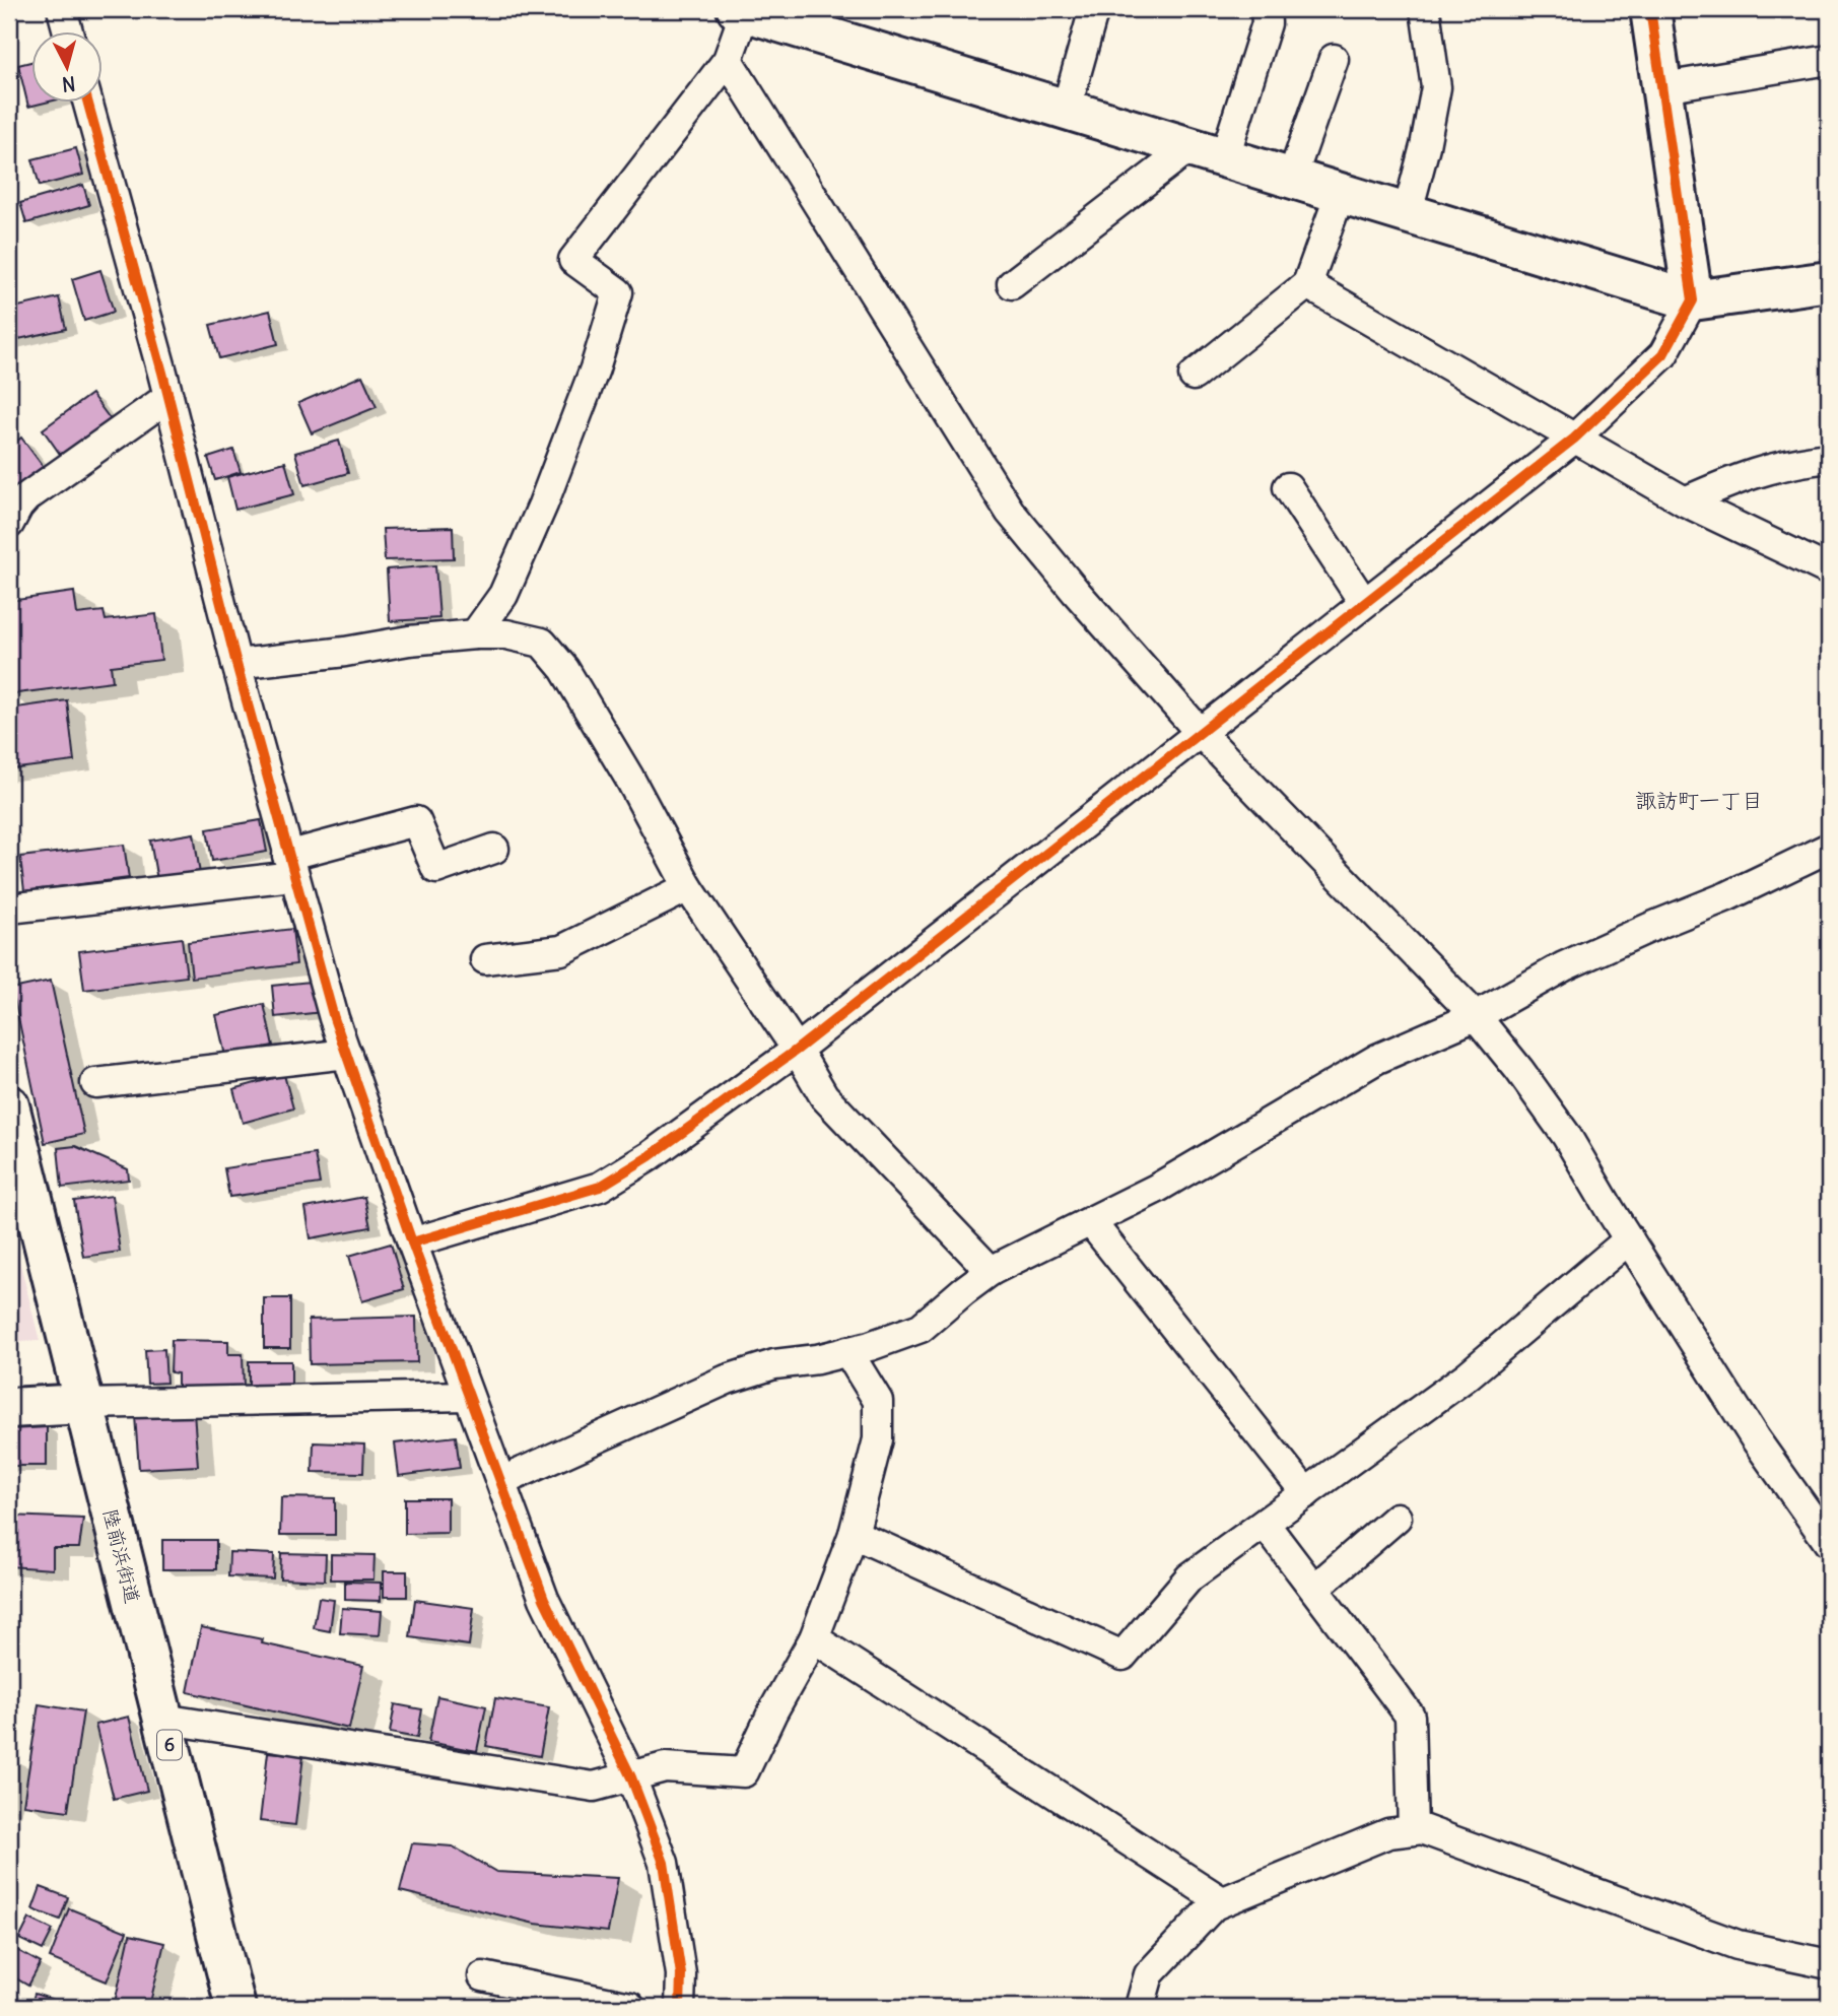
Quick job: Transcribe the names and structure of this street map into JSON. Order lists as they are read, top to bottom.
{
  "streets": {
    "main road": ["陸前浜街道", "6"]
  },
  "districts": ["諏訪町一丁目"],
  "north": "bottom"
}
